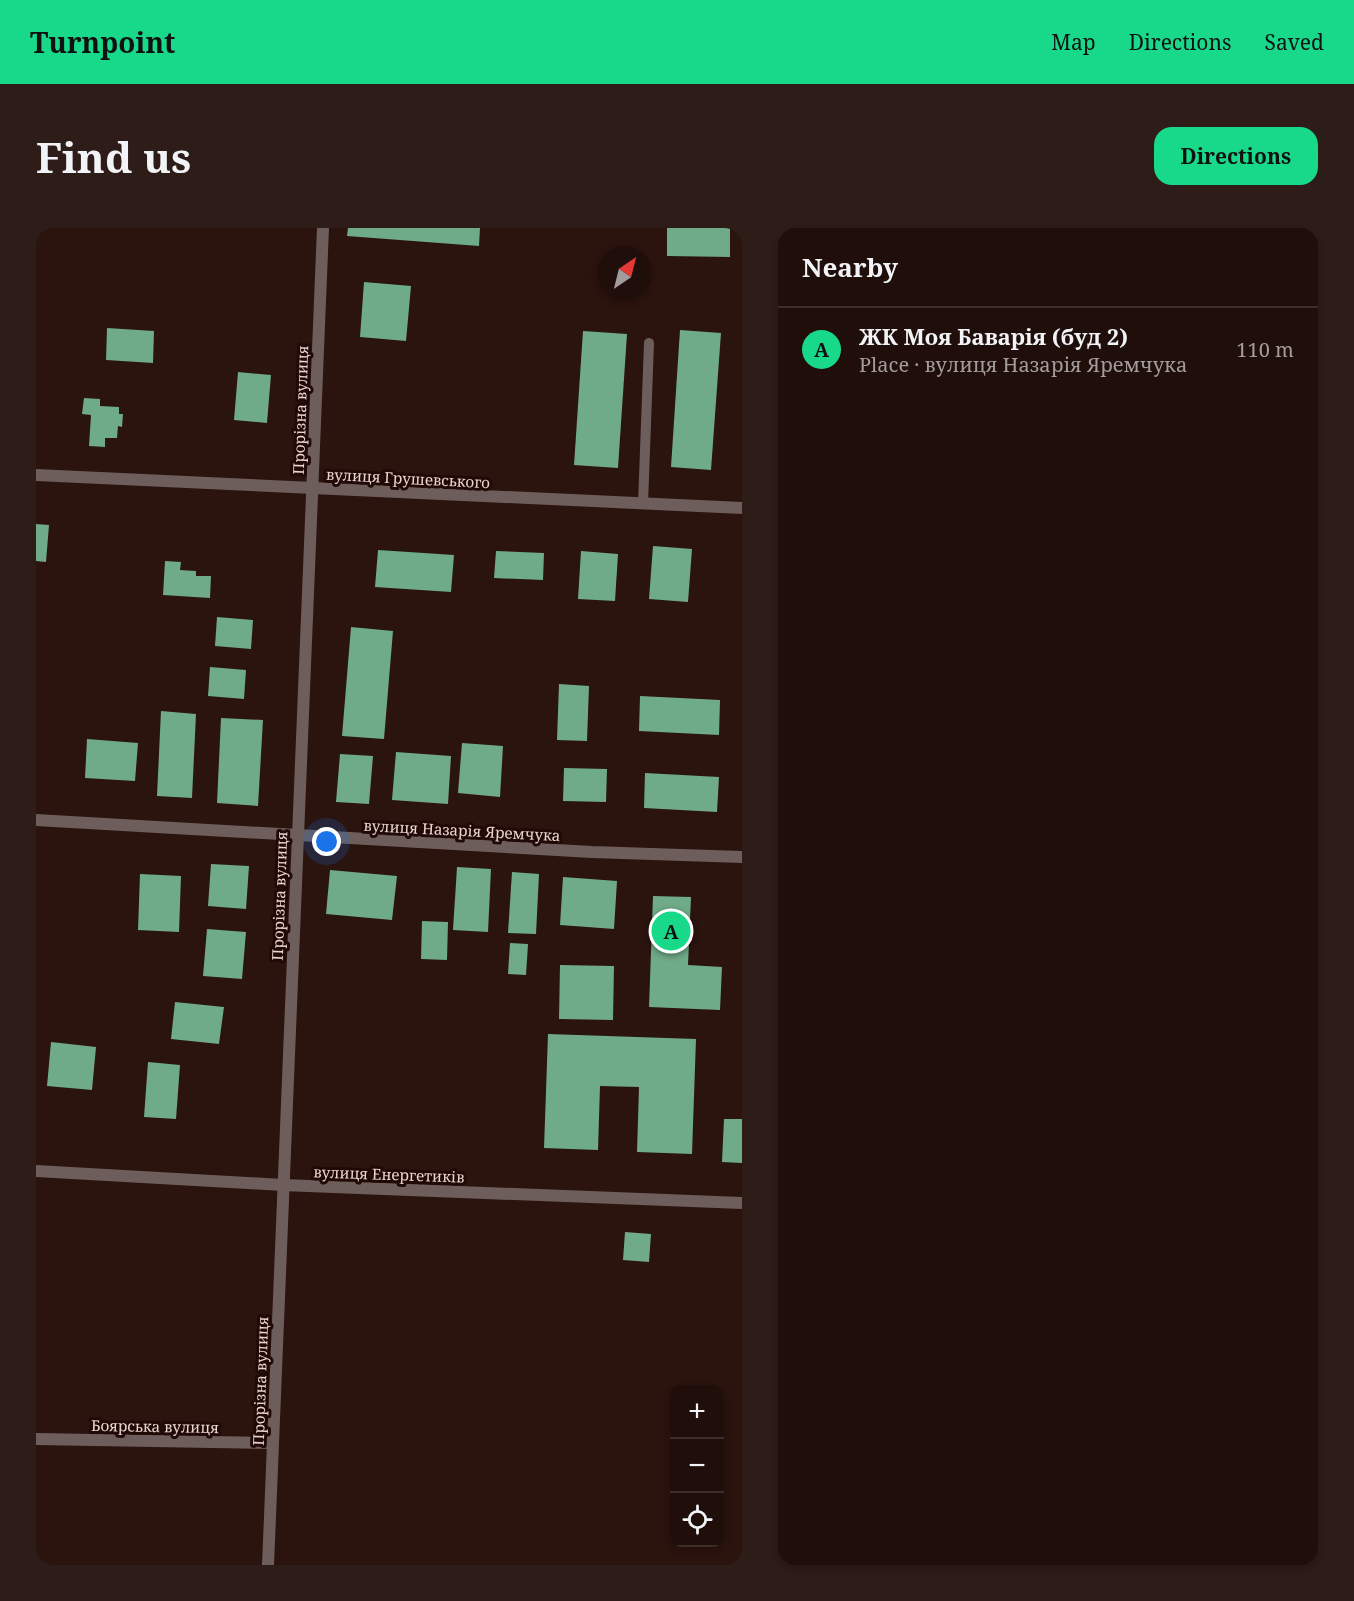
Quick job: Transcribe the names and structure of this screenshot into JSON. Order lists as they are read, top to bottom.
{
  "streets": {
    "street": [
      "Прорізна вулиця",
      "вулиця Грушевського",
      "вулиця Назарія Яремчука",
      "вулиця Енергетиків",
      "Боярська вулиця"
    ]
  },
  "crossings": [
    ["Прорізна вулиця", "вулиця Грушевського"],
    ["Прорізна вулиця", "вулиця Назарія Яремчука"],
    ["Прорізна вулиця", "вулиця Енергетиків"],
    ["Прорізна вулиця", "Боярська вулиця"]
  ],
  "north": "top right",
  "page": {
    "header": "Turnpoint",
    "nav": ["Map", "Directions", "Saved"],
    "buttons": "Directions",
    "title": "Find us",
    "heading": "Nearby",
    "list": [
      {
        "mark": "A",
        "name": "ЖК Моя Баварія (буд 2)",
        "note": "Place · вулиця Назарія Яремчука",
        "value": "110 m"
      }
    ],
    "pins": "A",
    "map_buttons": ["+", "−"]
  }
}
